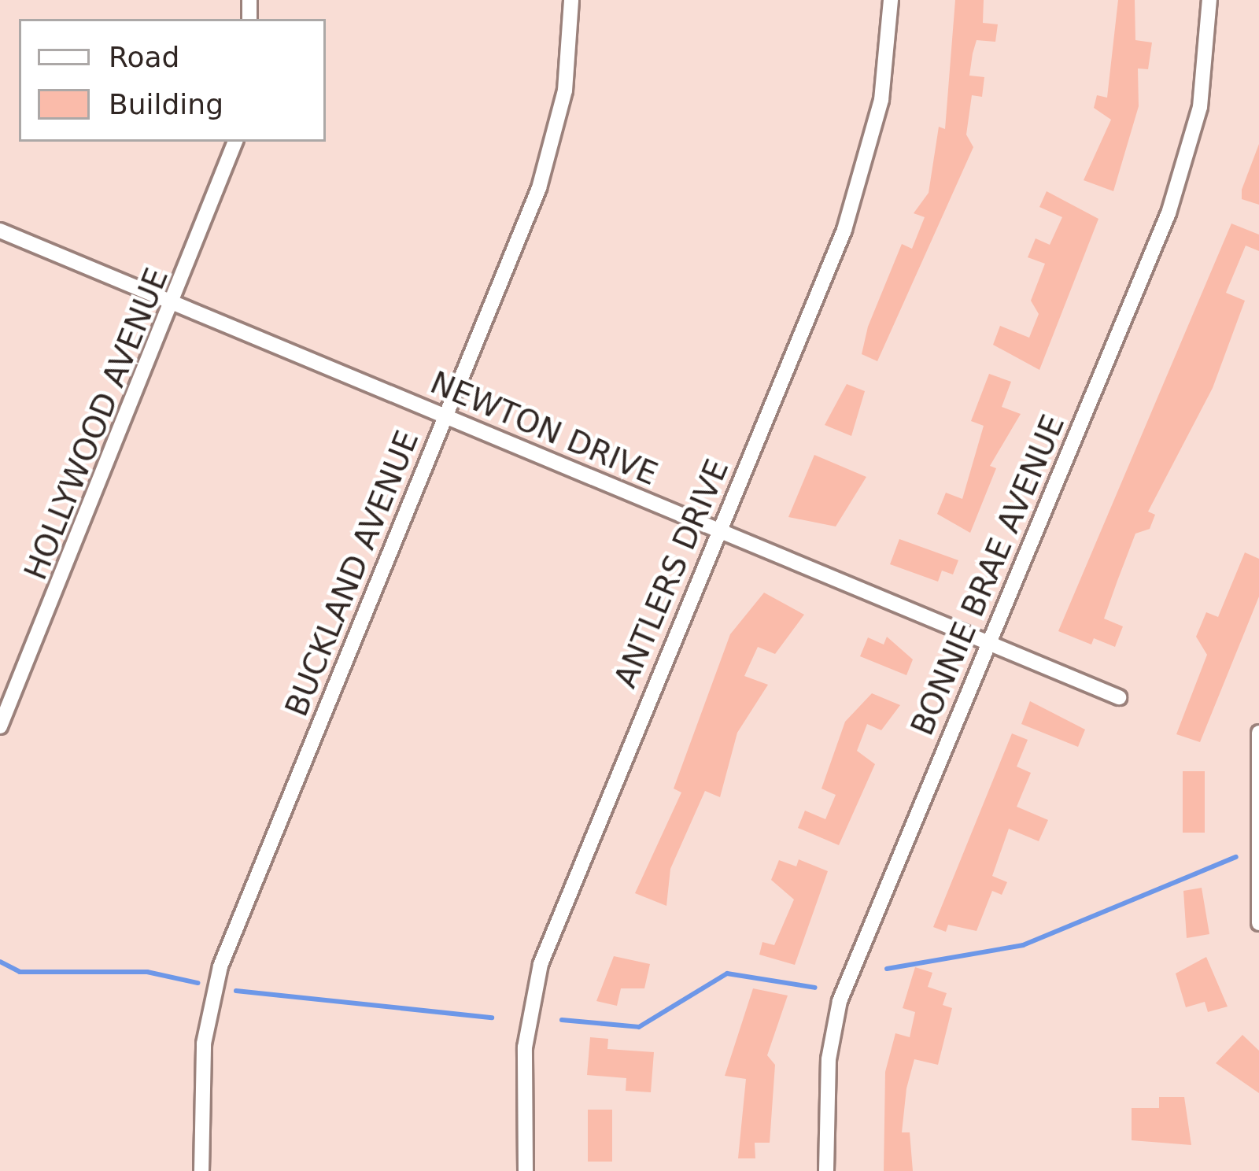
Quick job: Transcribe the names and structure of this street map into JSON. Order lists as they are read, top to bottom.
{
  "streets": {
    "street": [
      "HOLLYWOOD AVENUE",
      "NEWTON DRIVE",
      "BUCKLAND AVENUE",
      "ANTLERS DRIVE",
      "BONNIE BRAE AVENUE"
    ]
  },
  "crossings": [
    ["HOLLYWOOD AVENUE", "NEWTON DRIVE"],
    ["NEWTON DRIVE", "BUCKLAND AVENUE"],
    ["NEWTON DRIVE", "ANTLERS DRIVE"],
    ["NEWTON DRIVE", "BONNIE BRAE AVENUE"]
  ],
  "legend": ["Road", "Building"]
}
